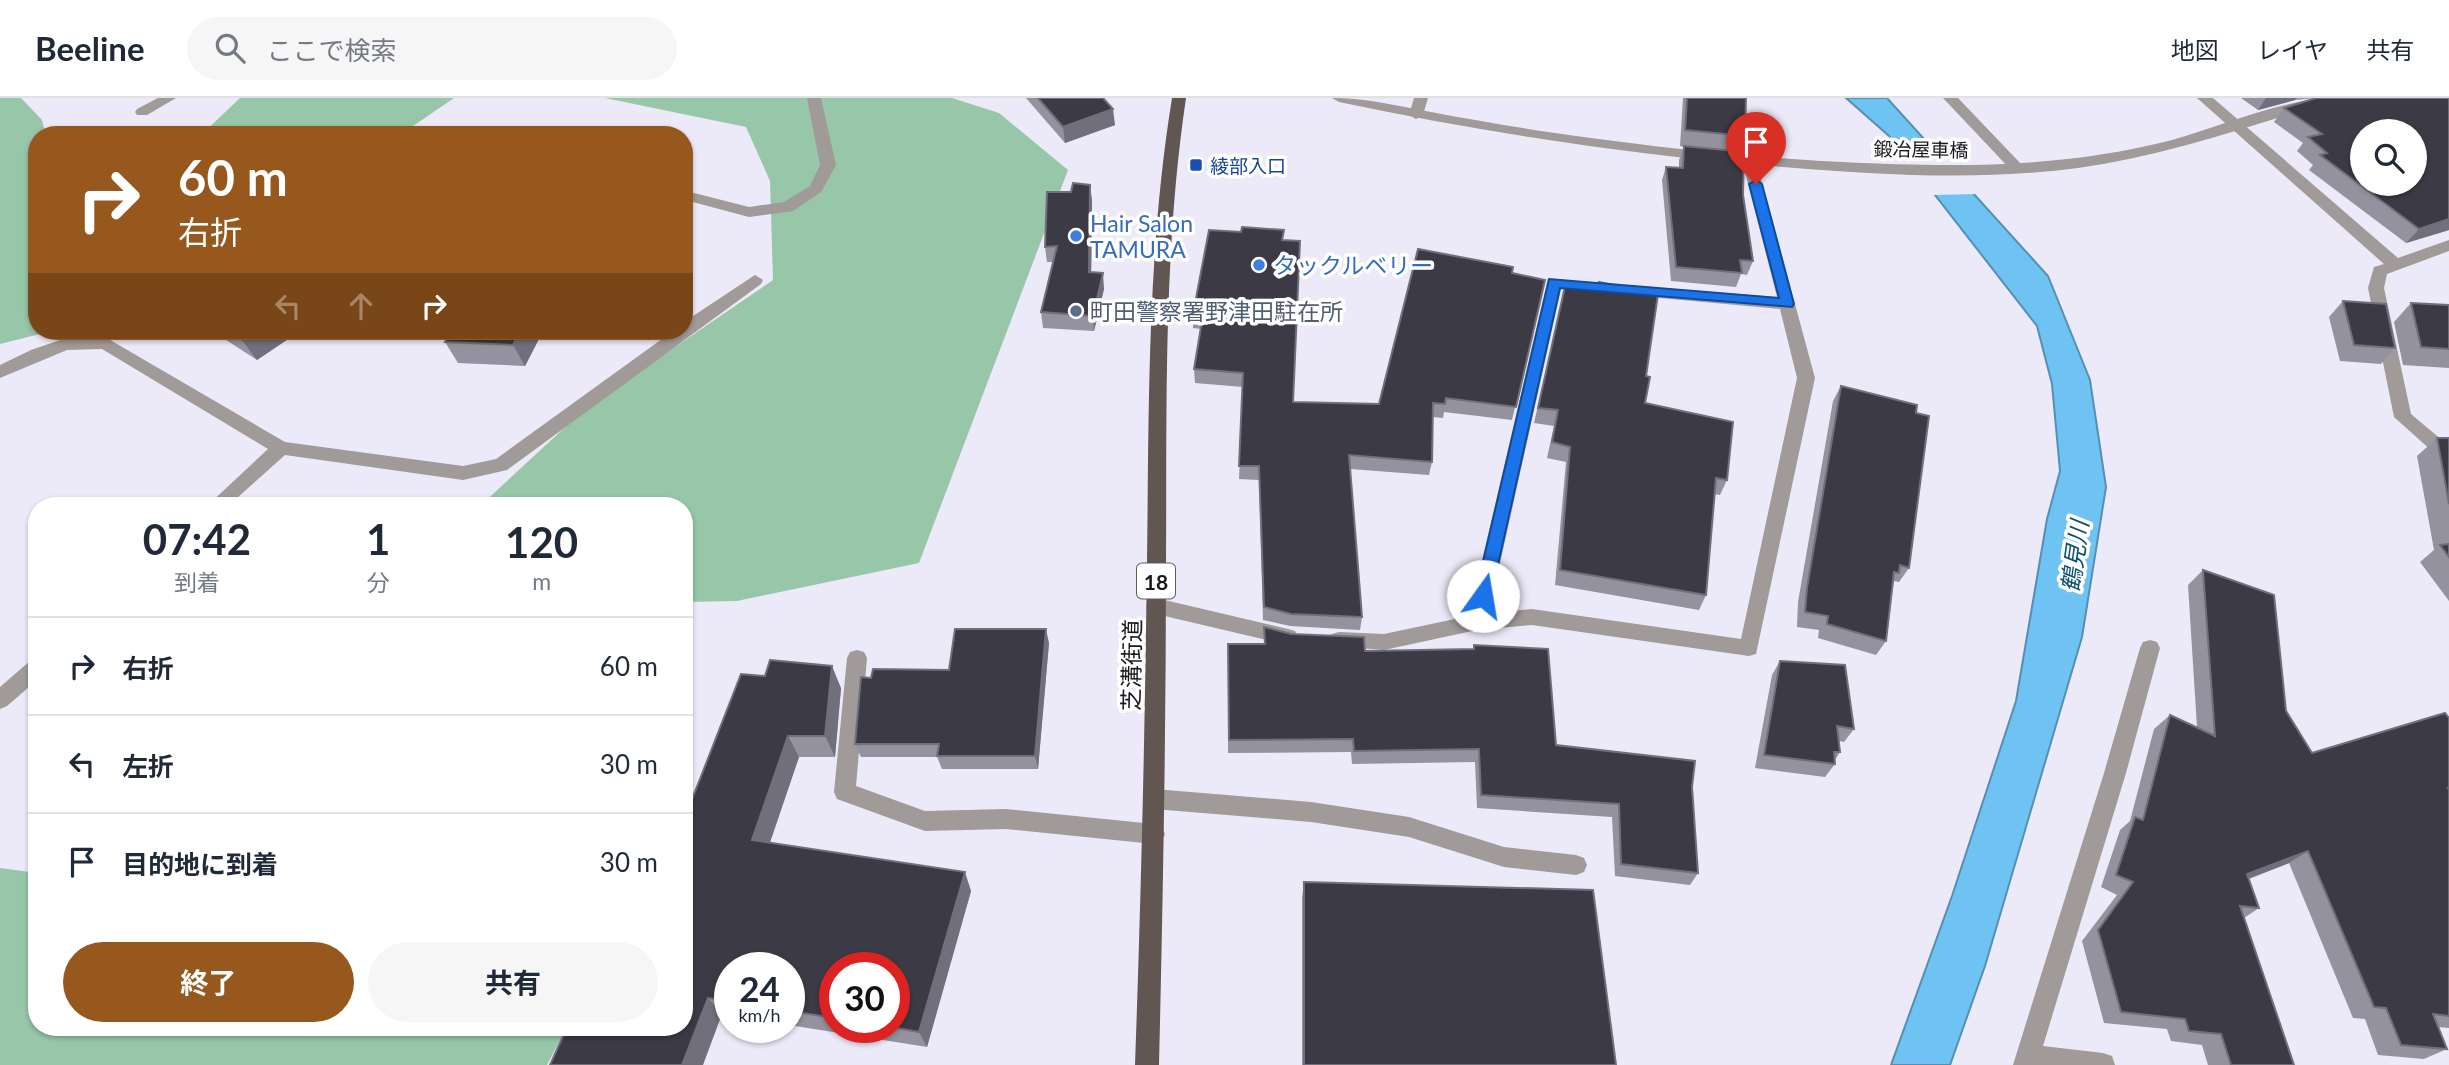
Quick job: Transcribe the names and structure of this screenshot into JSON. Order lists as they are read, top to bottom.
{
  "streets": {
    "main road": ["18", "芝溝街道"],
    "street": ["鍛冶屋車橋"]
  },
  "water": ["鶴見川"],
  "places": {
    "transit": ["綾部入口"],
    "other": ["Hair Salon TAMURA", "タックルベリー", "町田警察署野津田駐在所"]
  },
  "page": {
    "header": "Beeline",
    "search": "ここで検索",
    "nav": ["地図", "レイヤ", "共有"],
    "turn": ["60 m", "右折"],
    "eta": [
      "07:42",
      "到着",
      "1",
      "分",
      "120",
      "m"
    ],
    "list": [
      {
        "name": "右折",
        "value": "60 m"
      },
      {
        "name": "左折",
        "value": "30 m"
      },
      {
        "name": "目的地に到着",
        "value": "30 m"
      }
    ],
    "buttons": ["終了", "共有"],
    "speed": "24 km/h",
    "limit": "30"
  }
}
